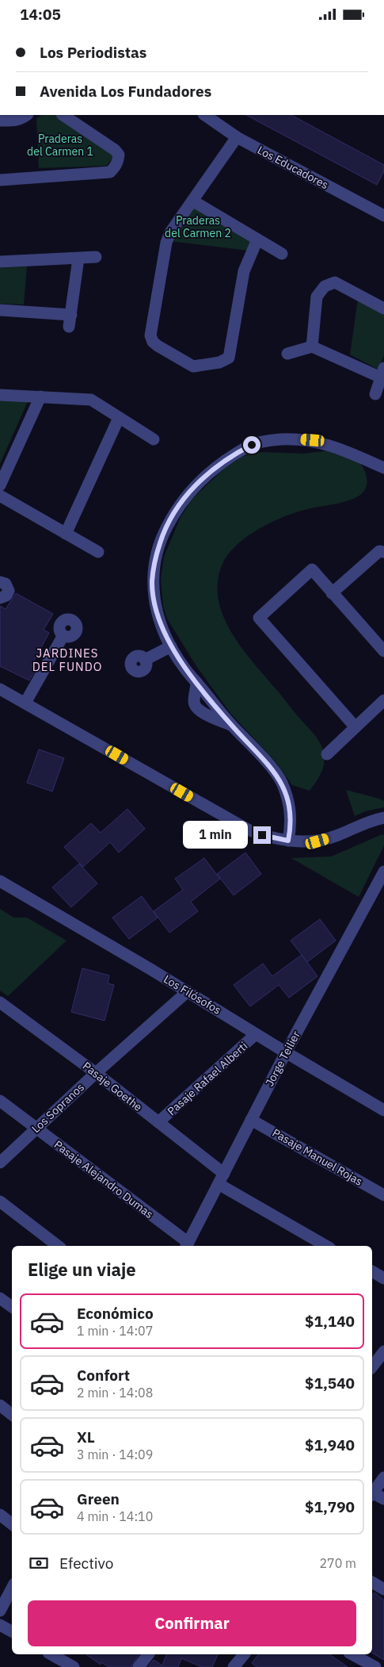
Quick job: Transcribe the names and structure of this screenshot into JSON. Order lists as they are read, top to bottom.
{
  "streets": {
    "street": [
      "Los Educadores",
      "Los Filósofos",
      "Jorge Teilier",
      "Pasaje Rafael Alberti",
      "Pasaje Goethe",
      "Los Sopranos",
      "Pasaje Manuel Rojas",
      "Pasaje Alejandro Dumas"
    ]
  },
  "crossings": [
    ["Los Filósofos", "Jorge Teilier"],
    ["Los Filósofos", "Pasaje Rafael Alberti"],
    ["Los Filósofos", "Los Sopranos"],
    ["Jorge Teilier", "Pasaje Goethe"],
    ["Jorge Teilier", "Pasaje Manuel Rojas"],
    ["Pasaje Rafael Alberti", "Pasaje Goethe"],
    ["Pasaje Goethe", "Los Sopranos"],
    ["Los Sopranos", "Pasaje Alejandro Dumas"]
  ],
  "districts": ["JARDINES DEL FUNDO"],
  "parks": ["Praderas del Carmen 1", "Praderas del Carmen 2"],
  "page": {
    "status": "14:05",
    "banner": ["Los Periodistas", "Avenida Los Fundadores"],
    "bubble": "1 min",
    "heading": "Elige un viaje",
    "list": [
      {
        "name": "Económico",
        "note": "1 min · 14:07",
        "value": "$1,140"
      },
      {
        "name": "Confort",
        "note": "2 min · 14:08",
        "value": "$1,540"
      },
      {
        "name": "XL",
        "note": "3 min · 14:09",
        "value": "$1,940"
      },
      {
        "name": "Green",
        "note": "4 min · 14:10",
        "value": "$1,790"
      }
    ],
    "pay": ["Efectivo", "270 m"],
    "buttons": "Confirmar"
  }
}
